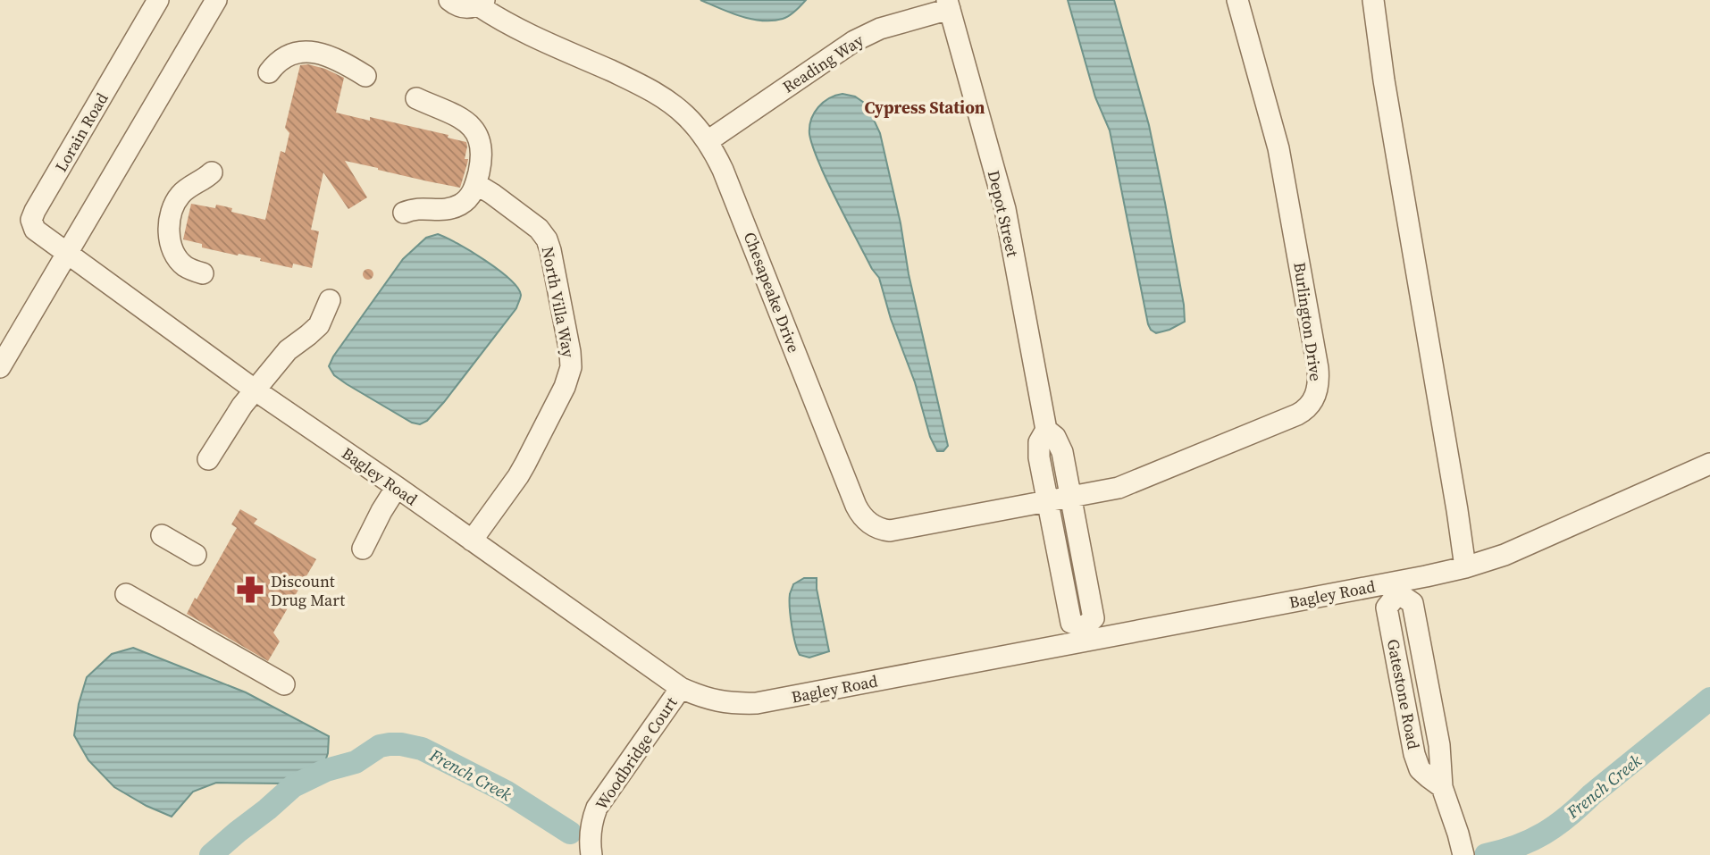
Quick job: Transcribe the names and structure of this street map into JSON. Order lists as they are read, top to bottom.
{
  "streets": {
    "street": [
      "Reading Way",
      "Lorain Road",
      "Depot Street",
      "Chesapeake Drive",
      "North Villa Way",
      "Burlington Drive",
      "Bagley Road",
      "Gatestone Road",
      "Woodbridge Court"
    ]
  },
  "crossings": [
    ["Reading Way", "Depot Street"],
    ["Reading Way", "Chesapeake Drive"],
    ["Lorain Road", "Bagley Road"],
    ["Depot Street", "Chesapeake Drive"],
    ["Depot Street", "Burlington Drive"],
    ["Depot Street", "Bagley Road"],
    ["Chesapeake Drive", "Burlington Drive"],
    ["North Villa Way", "Bagley Road"],
    ["Bagley Road", "Gatestone Road"],
    ["Bagley Road", "Woodbridge Court"]
  ],
  "districts": ["Cypress Station"],
  "water": ["French Creek"],
  "places": {
    "pharmacy": ["Discount Drug Mart"]
  }
}
